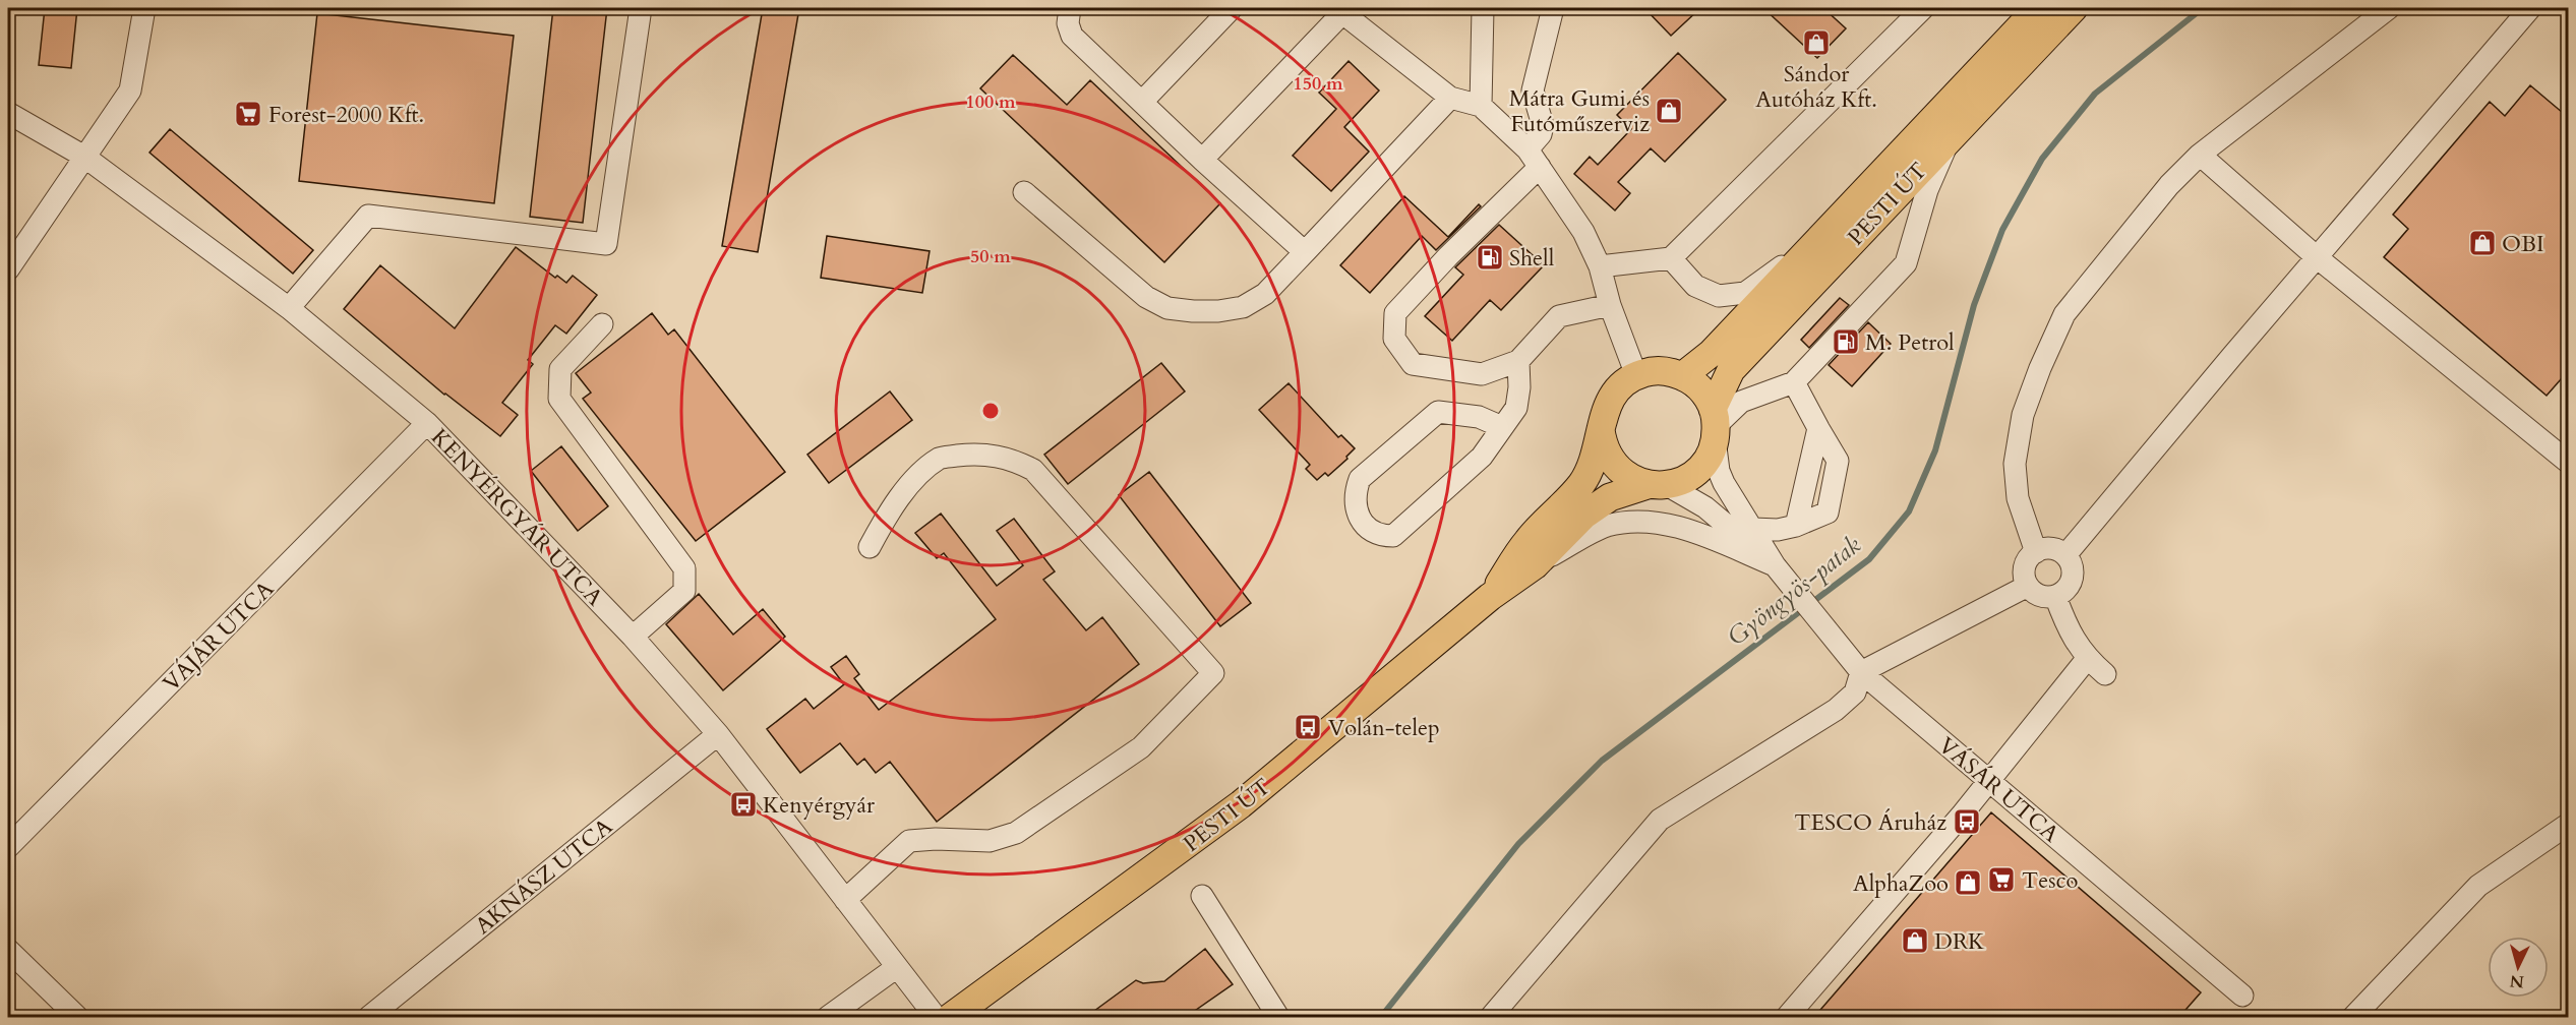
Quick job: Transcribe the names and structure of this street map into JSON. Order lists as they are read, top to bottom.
{
  "streets": {
    "main road": ["PESTI ÚT"],
    "street": [
      "KENYÉRGYÁR UTCA",
      "VÁJÁR UTCA",
      "VÁSÁR UTCA",
      "AKNÁSZ UTCA"
    ]
  },
  "crossings": [
    ["PESTI ÚT", "VÁSÁR UTCA"],
    ["KENYÉRGYÁR UTCA", "VÁJÁR UTCA"],
    ["KENYÉRGYÁR UTCA", "AKNÁSZ UTCA"]
  ],
  "water": ["Gyöngyös-patak"],
  "places": {
    "shop": [
      "Sándor Autóház Kft.",
      "Mátra Gumi és Futóműszerviz",
      "OBI",
      "AlphaZoo",
      "DRK"
    ],
    "supermarket": ["Forest-2000 Kft.", "Tesco"],
    "fuel station": ["Shell", "M. Petrol"],
    "bus stop": ["Volán-telep", "Kenyérgyár", "TESCO Áruház"]
  },
  "north": "bottom",
  "rings": ["150 m", "100 m", "50 m"]
}
